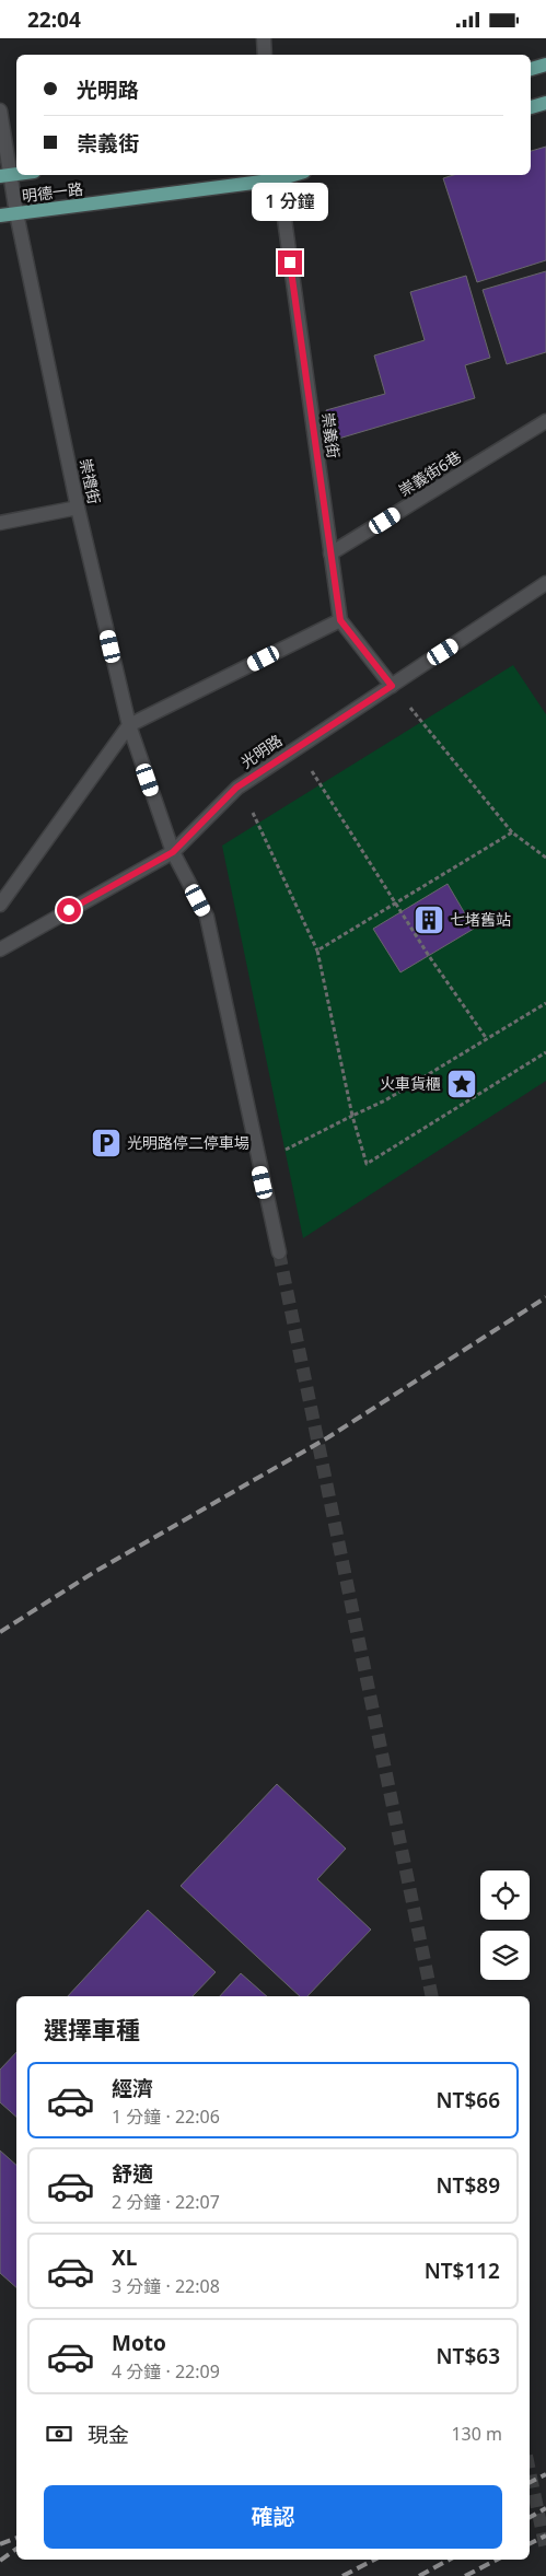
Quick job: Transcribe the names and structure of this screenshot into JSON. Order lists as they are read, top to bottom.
{
  "streets": {
    "main road": ["明德一路"],
    "street": [
      "崇義街",
      "崇義街6巷",
      "崇禮街",
      "光明路"
    ]
  },
  "crossings": [
    ["明德一路", "崇義街"],
    ["明德一路", "崇禮街"],
    ["崇義街", "崇義街6巷"],
    ["崇義街", "光明路"],
    ["崇禮街", "光明路"]
  ],
  "places": {
    "building": ["七堵舊站"],
    "place": ["火車貨櫃"],
    "parking": ["光明路停二停車場"]
  },
  "page": {
    "status": "22:04",
    "banner": ["光明路", "崇義街"],
    "bubble": "1 分鐘",
    "heading": "選擇車種",
    "list": [
      {
        "name": "經濟",
        "note": "1 分鐘 · 22:06",
        "value": "NT$66"
      },
      {
        "name": "舒適",
        "note": "2 分鐘 · 22:07",
        "value": "NT$89"
      },
      {
        "name": "XL",
        "note": "3 分鐘 · 22:08",
        "value": "NT$112"
      },
      {
        "name": "Moto",
        "note": "4 分鐘 · 22:09",
        "value": "NT$63"
      }
    ],
    "pay": ["現金", "130 m"],
    "buttons": "確認"
  }
}
